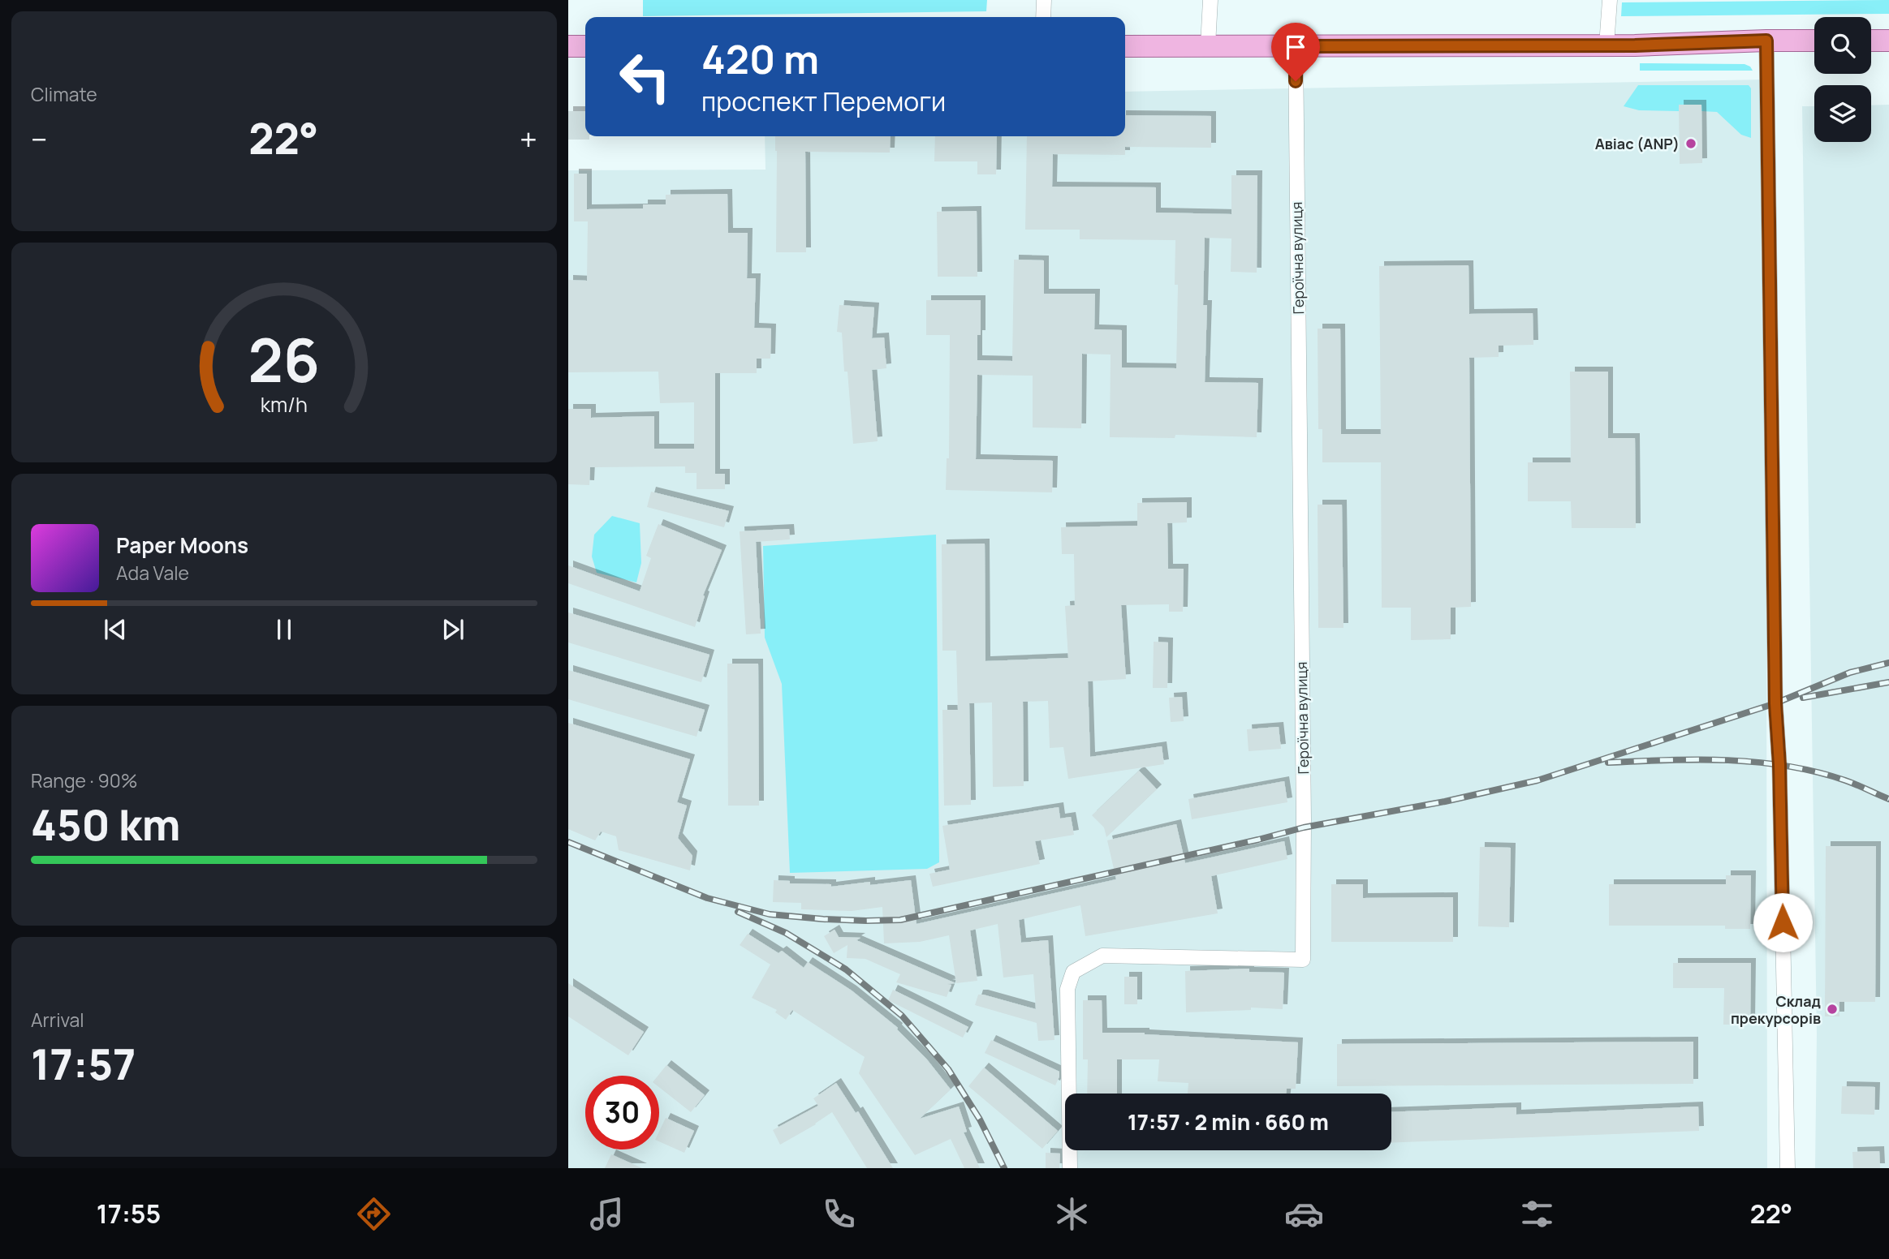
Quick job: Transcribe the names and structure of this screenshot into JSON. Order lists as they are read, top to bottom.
{
  "streets": {
    "street": ["Героїчна вулиця"]
  },
  "places": ["Авіас (ANP)", "Склад прекурсорів"],
  "page": {
    "tile": [
      "Climate",
      ["Range · 90%", "450 km"],
      ["Arrival", "17:57"]
    ],
    "turn": ["420 m", "проспект Перемоги"],
    "heat": ["−", "22°", "+"],
    "song": ["Paper Moons", "Ada Vale"],
    "limit": "30",
    "trip": "17:57 · 2 min · 660 m",
    "tabs": ["17:55", "22°"],
    "gauge": ["26", "km/h"]
  }
}
